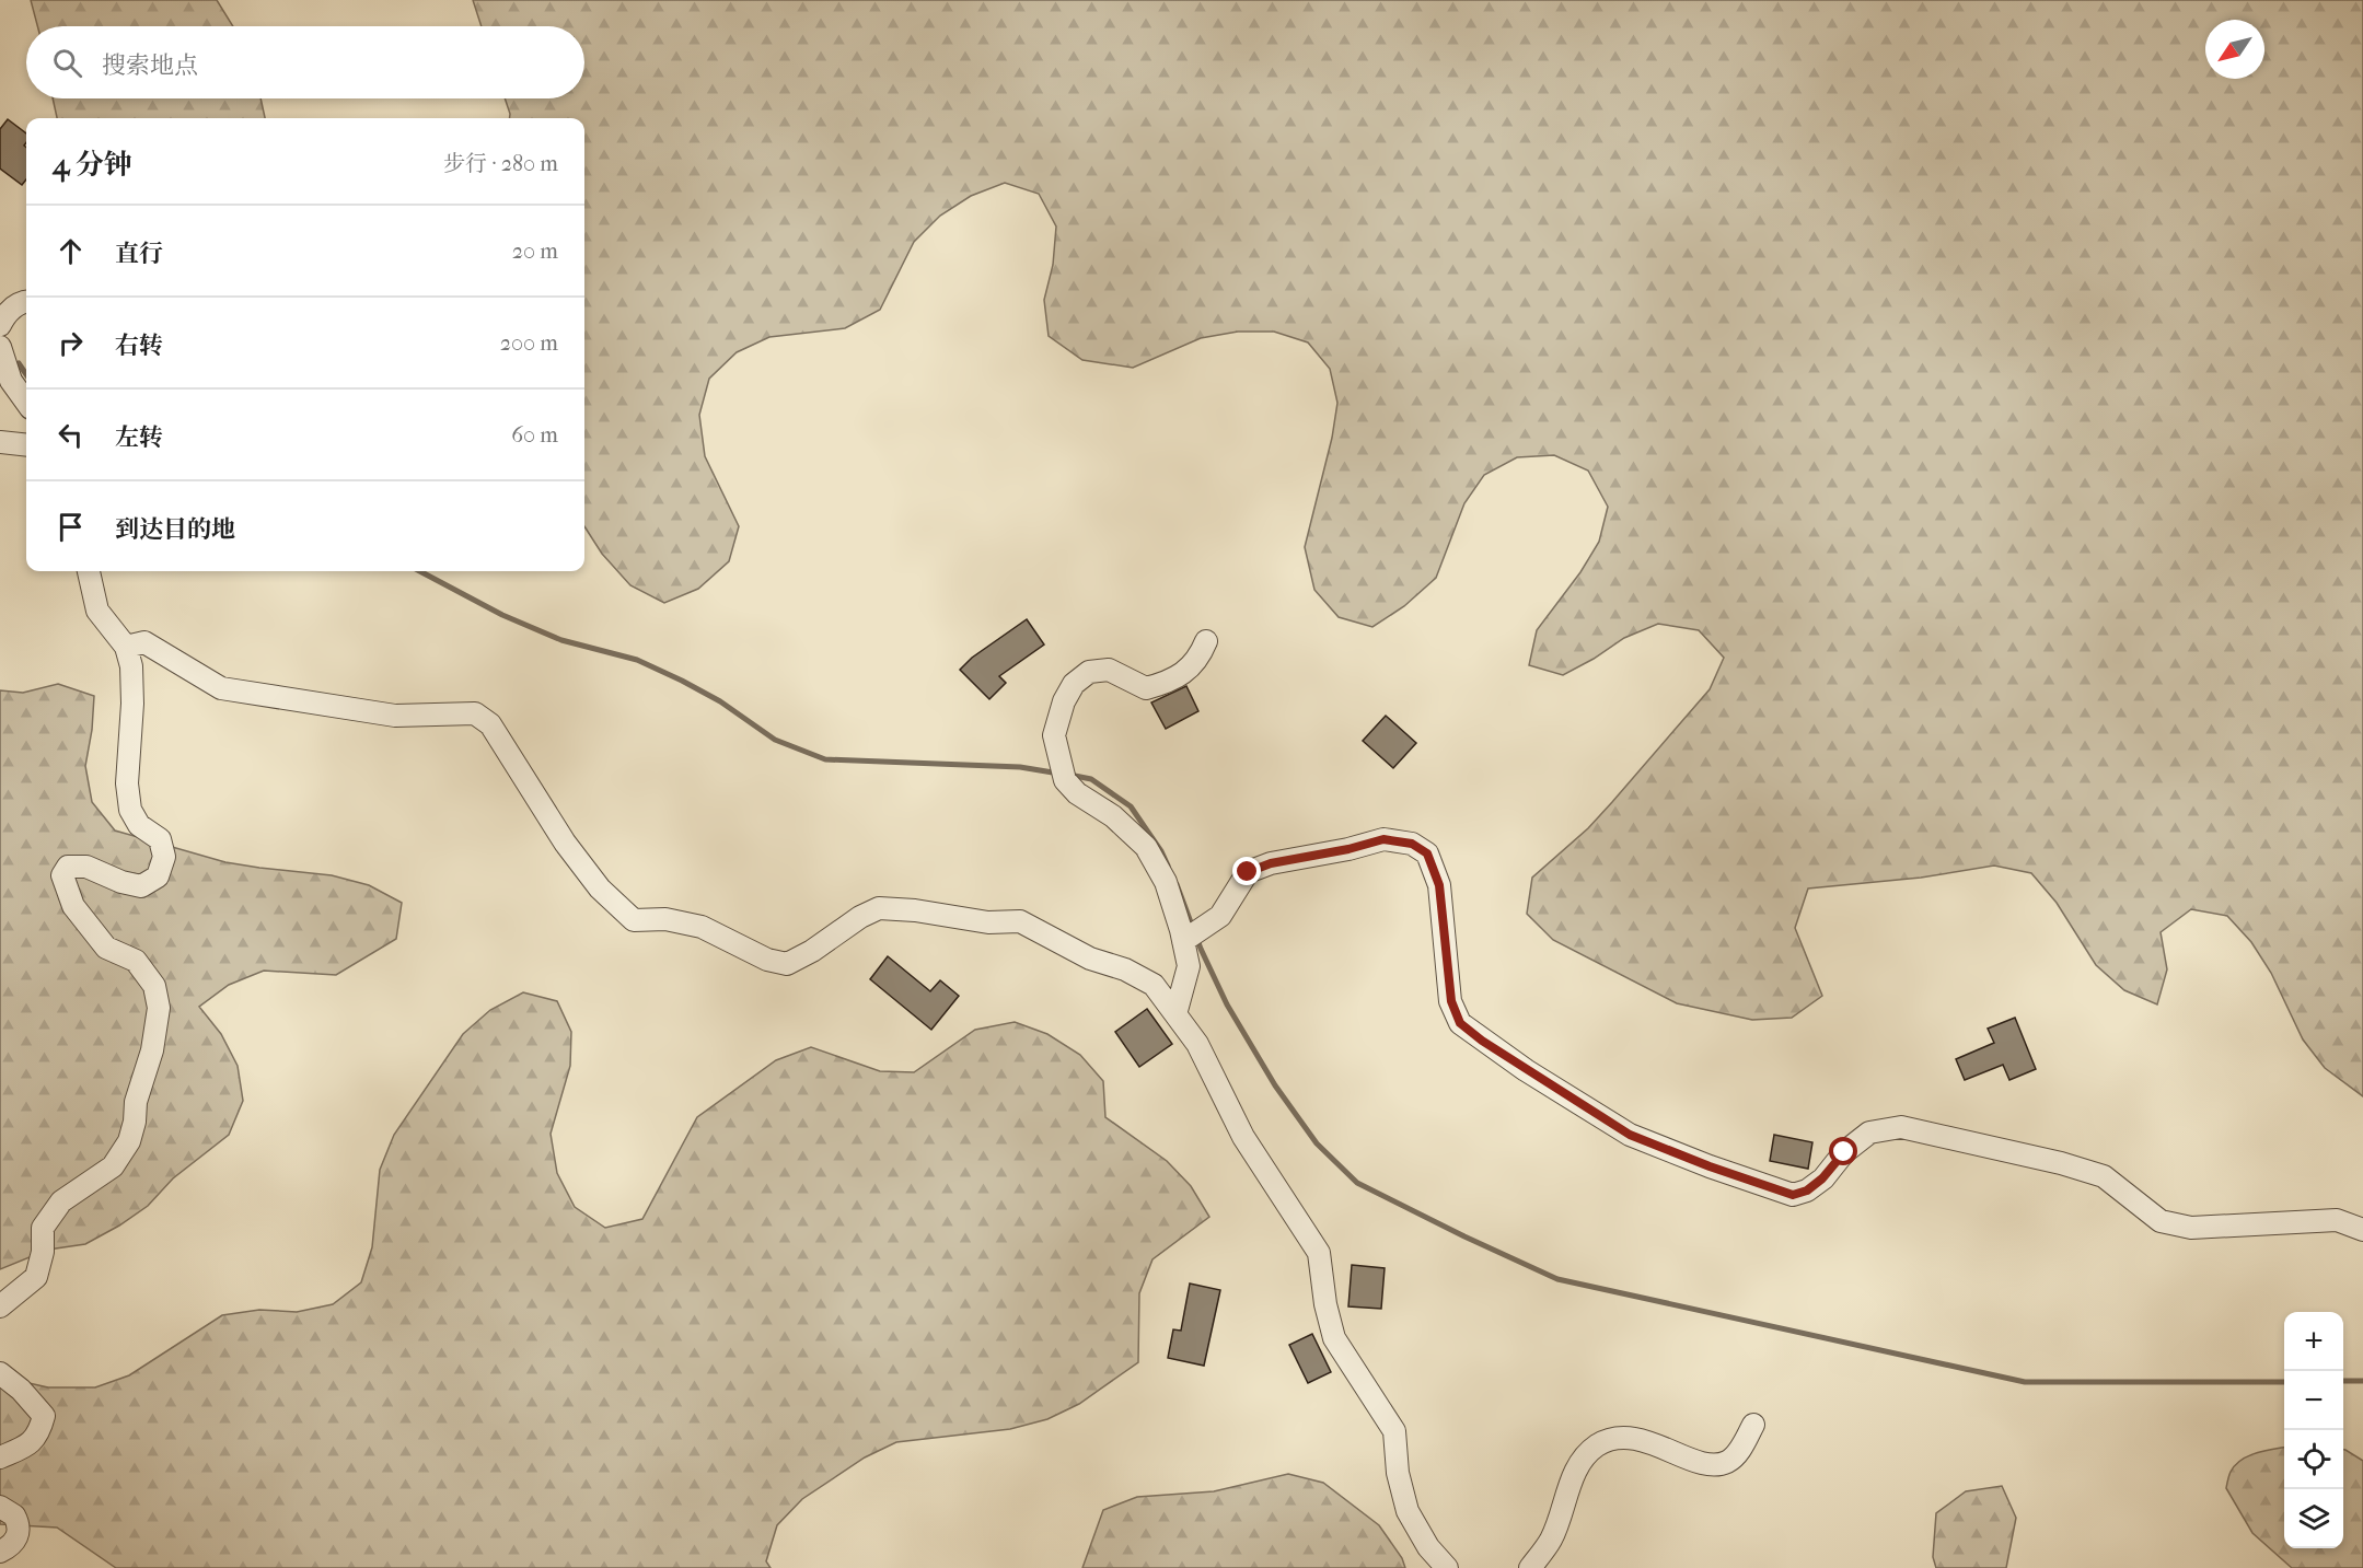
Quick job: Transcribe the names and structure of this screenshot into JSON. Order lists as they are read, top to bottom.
{
  "north": "bottom left",
  "page": {
    "search": "搜索地点",
    "heading": ["4 分钟", "步行 · 280 m"],
    "list": [
      ["直行", "20 m"],
      ["右转", "200 m"],
      ["左转", "60 m"],
      "到达目的地"
    ],
    "map_buttons": ["+", "−"]
  }
}
